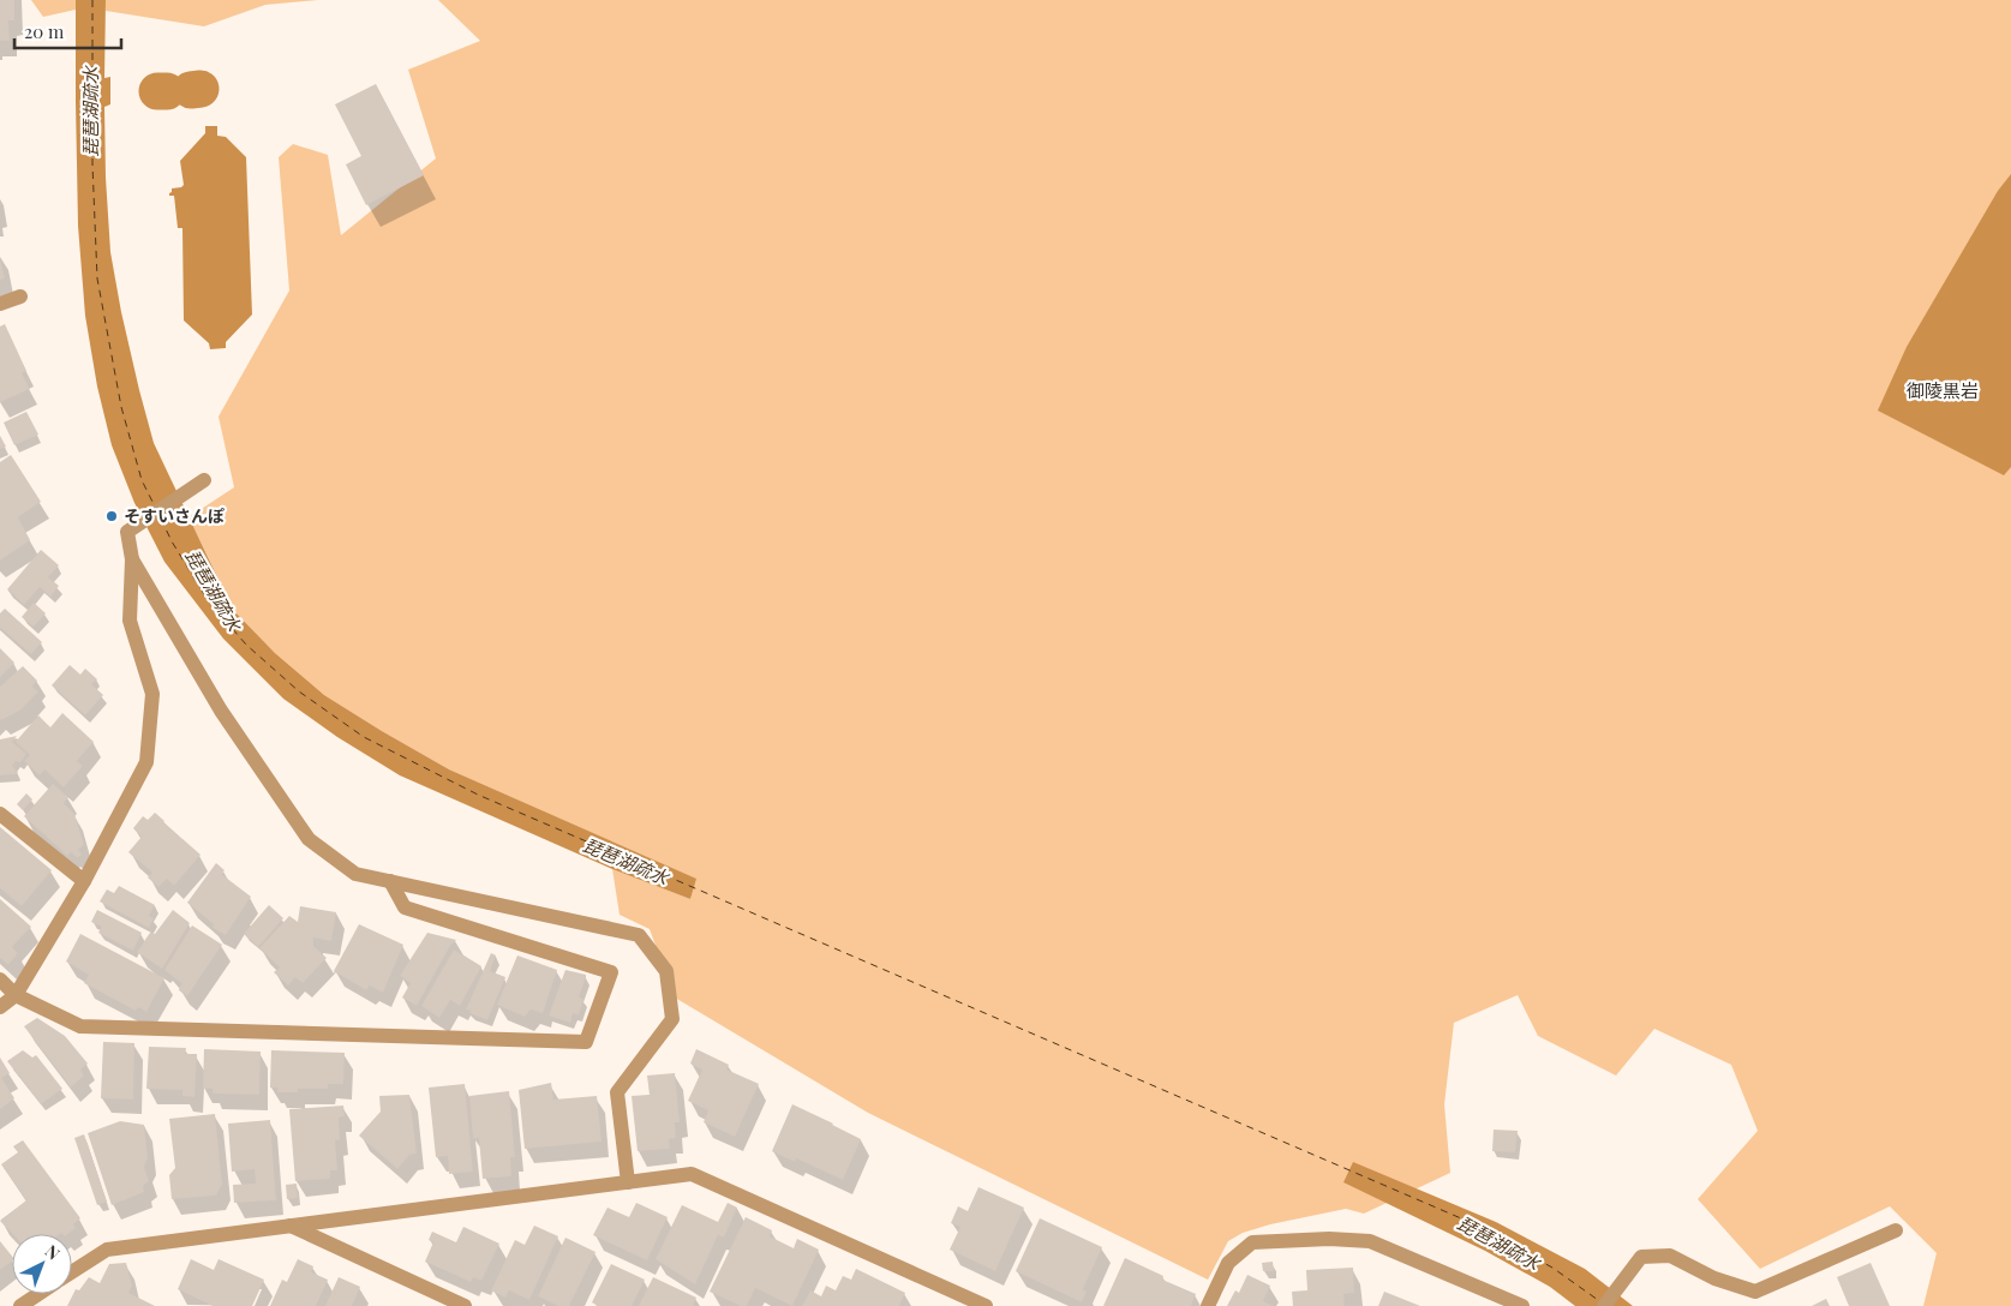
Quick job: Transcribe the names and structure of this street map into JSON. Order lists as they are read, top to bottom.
{
  "districts": ["御陵黒岩"],
  "water": ["琵琶湖疏水"],
  "places": ["そすいさんぽ"],
  "scale_bar": "20 m",
  "north": "top right"
}
